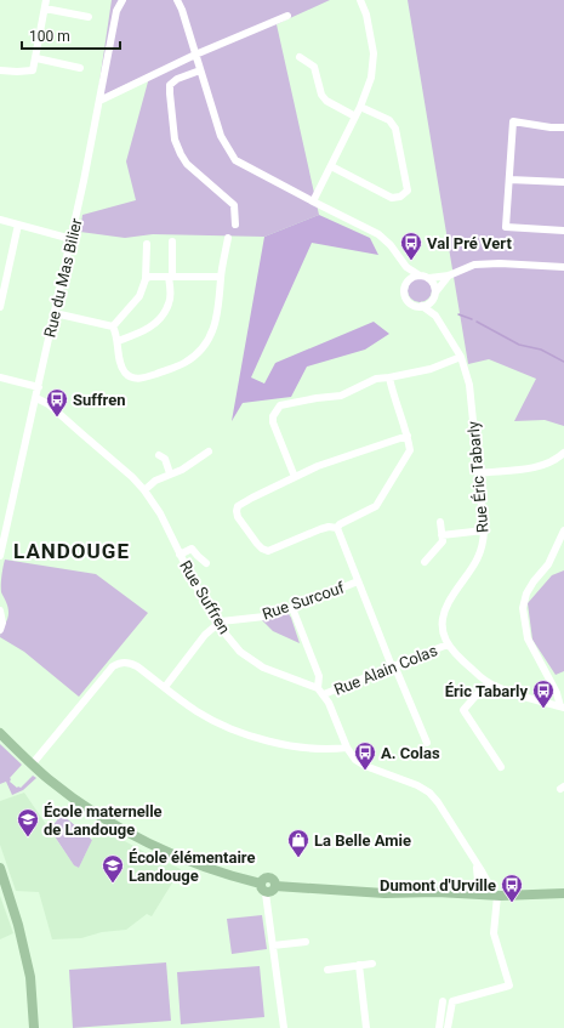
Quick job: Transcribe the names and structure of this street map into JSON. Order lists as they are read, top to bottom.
{
  "streets": {
    "street": [
      "Rue du Mas Bilier",
      "Rue Éric Tabarly",
      "Rue Suffren",
      "Rue Surcouf",
      "Rue Alain Colas"
    ]
  },
  "crossings": [
    ["Rue du Mas Bilier", "Rue Suffren"],
    ["Rue Éric Tabarly", "Rue Alain Colas"],
    ["Rue Suffren", "Rue Surcouf"],
    ["Rue Suffren", "Rue Alain Colas"]
  ],
  "districts": ["LANDOUGE"],
  "places": {
    "bus stop": [
      "Val Pré Vert",
      "Suffren",
      "Éric Tabarly",
      "A. Colas",
      "Dumont d'Urville"
    ],
    "school or university": ["École maternelle de Landouge", "École élémentaire Landouge"],
    "shop": ["La Belle Amie"]
  },
  "scale_bar": "100 m"
}
